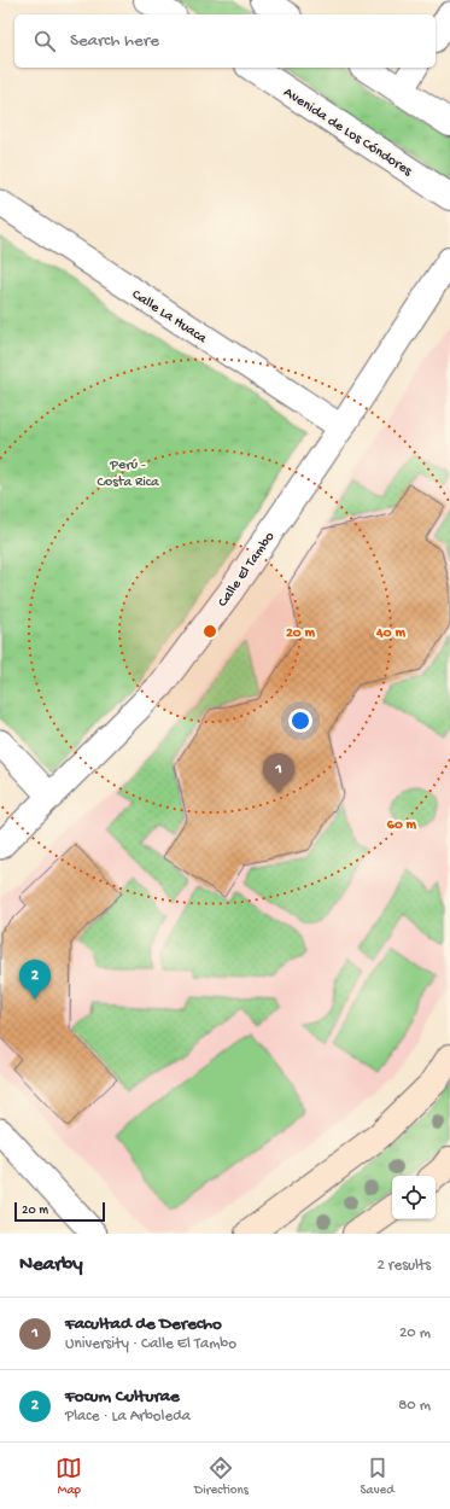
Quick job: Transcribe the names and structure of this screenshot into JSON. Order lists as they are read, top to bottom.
{
  "streets": {
    "street": ["Avenida de Los Cóndores", "Calle La Huaca", "Calle El Tambo"]
  },
  "crossings": [
    ["Calle La Huaca", "Calle El Tambo"]
  ],
  "parks": ["Perú - Costa Rica"],
  "scale_bar": "20 m",
  "page": {
    "search": "Search here",
    "pins": ["1", "2"],
    "scale": "20 m",
    "heading": ["Nearby", "2 results"],
    "list": [
      {
        "mark": "1",
        "name": "Facultad de Derecho",
        "note": "University · Calle El Tambo",
        "value": "20 m"
      },
      {
        "mark": "2",
        "name": "Focum Culturae",
        "note": "Place · La Arboleda",
        "value": "80 m"
      }
    ],
    "nav": ["Map", "Directions", "Saved"]
  },
  "rings": ["20 m", "40 m", "60 m"]
}
